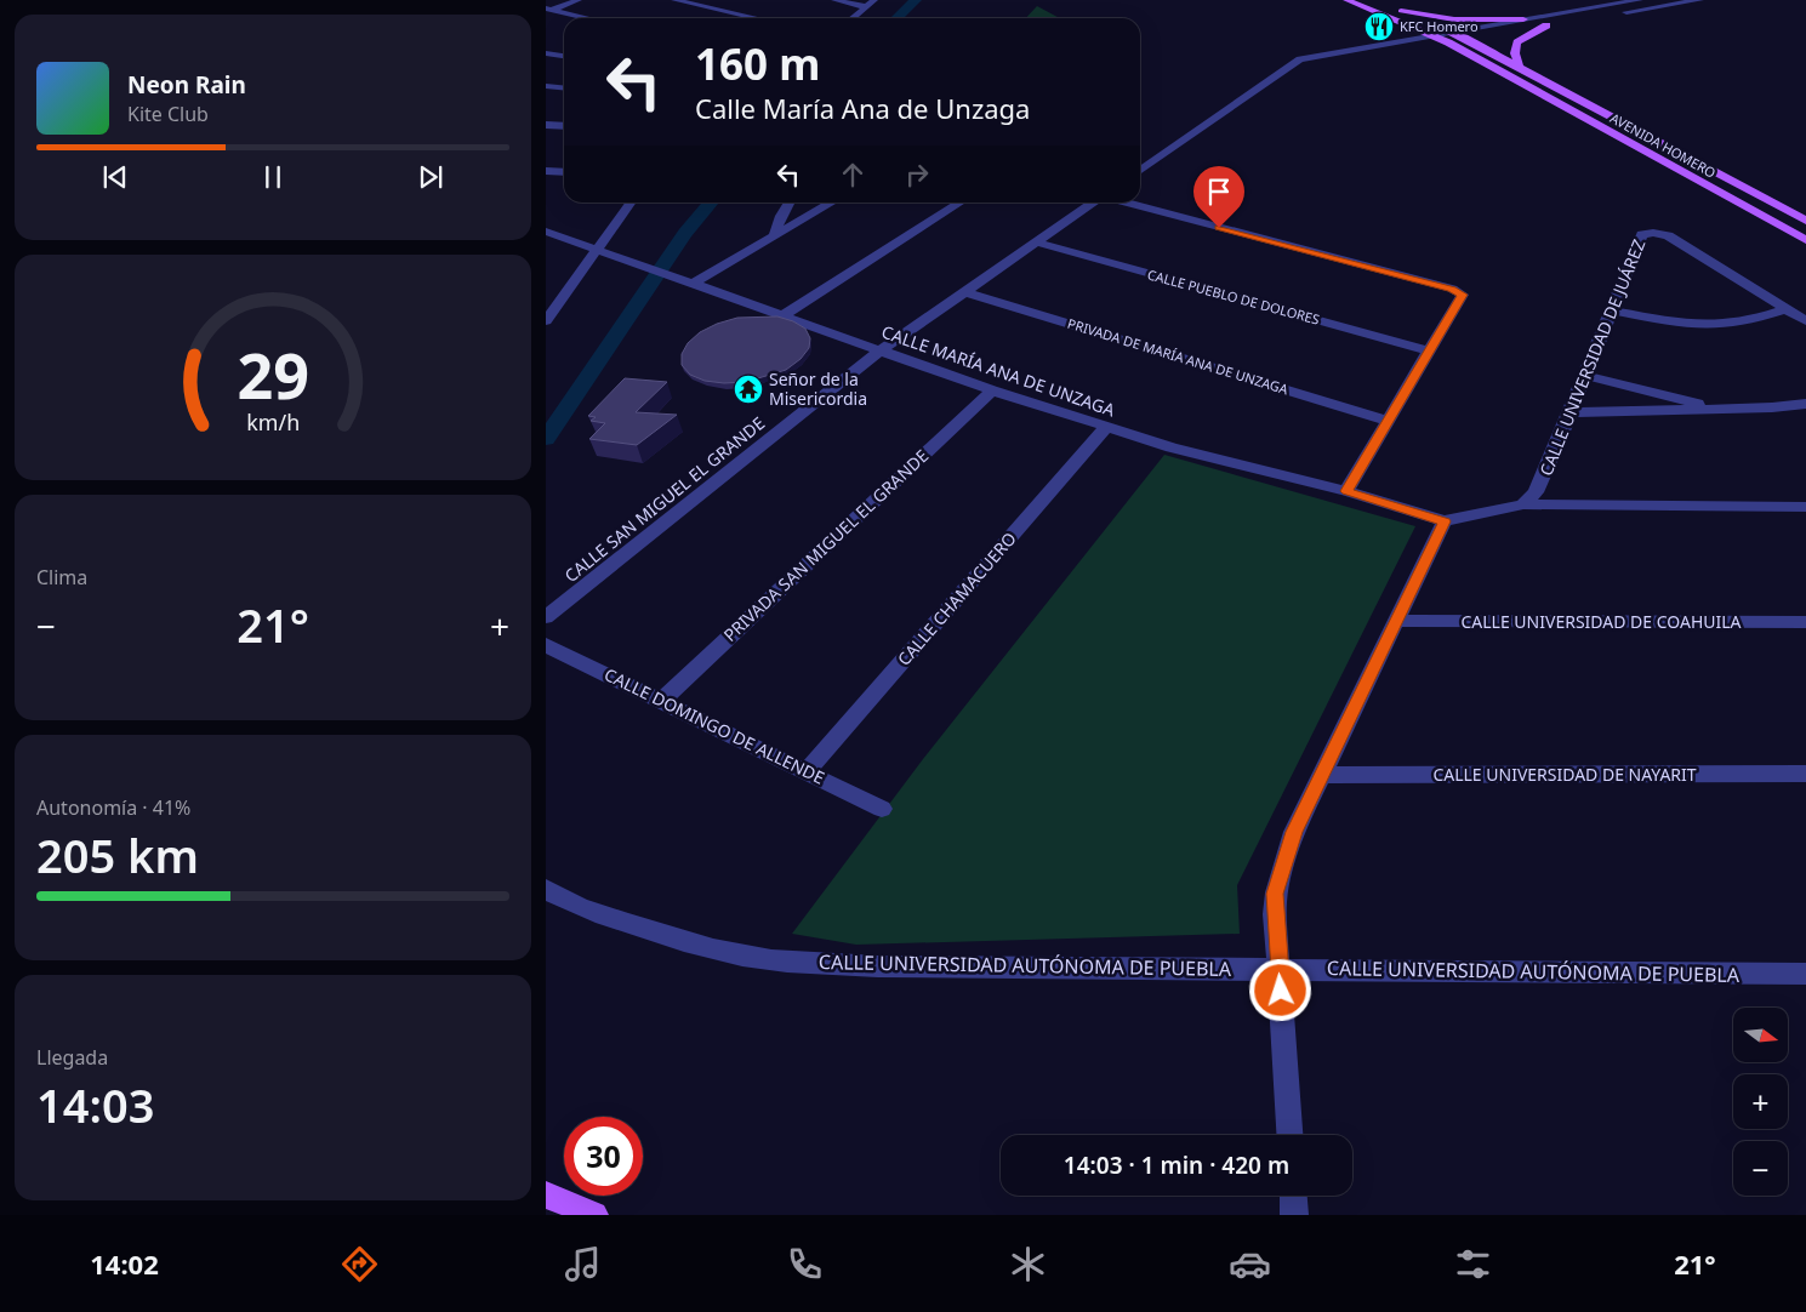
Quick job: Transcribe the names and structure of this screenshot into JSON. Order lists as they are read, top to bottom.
{
  "streets": {
    "main road": ["AVENIDA HOMERO"],
    "street": [
      "CALLE PUEBLO DE DOLORES",
      "PRIVADA DE MARÍA ANA DE UNZAGA",
      "CALLE UNIVERSIDAD DE JUÁREZ",
      "CALLE MARÍA ANA DE UNZAGA",
      "CALLE SAN MIGUEL EL GRANDE",
      "PRIVADA SAN MIGUEL EL GRANDE",
      "CALLE CHAMACUERO",
      "CALLE UNIVERSIDAD DE COAHUILA",
      "CALLE DOMINGO DE ALLENDE",
      "CALLE UNIVERSIDAD DE NAYARIT",
      "CALLE UNIVERSIDAD AUTÓNOMA DE PUEBLA"
    ]
  },
  "crossings": [
    ["CALLE PUEBLO DE DOLORES", "CALLE SAN MIGUEL EL GRANDE"],
    ["PRIVADA DE MARÍA ANA DE UNZAGA", "CALLE SAN MIGUEL EL GRANDE"],
    ["CALLE MARÍA ANA DE UNZAGA", "CALLE SAN MIGUEL EL GRANDE"],
    ["CALLE MARÍA ANA DE UNZAGA", "PRIVADA SAN MIGUEL EL GRANDE"],
    ["CALLE MARÍA ANA DE UNZAGA", "CALLE CHAMACUERO"],
    ["PRIVADA SAN MIGUEL EL GRANDE", "CALLE DOMINGO DE ALLENDE"],
    ["CALLE CHAMACUERO", "CALLE DOMINGO DE ALLENDE"]
  ],
  "places": {
    "restaurant": ["KFC Homero"],
    "temple": ["Señor de la Misericordia"]
  },
  "north": "right",
  "page": {
    "turn": ["160 m", "Calle María Ana de Unzaga"],
    "song": ["Neon Rain", "Kite Club"],
    "tile": [
      "Clima",
      ["Autonomía · 41%", "205 km"],
      ["Llegada", "14:03"]
    ],
    "heat": ["−", "21°", "+"],
    "map_buttons": ["+", "−"],
    "limit": "30",
    "trip": "14:03 · 1 min · 420 m",
    "tabs": ["14:02", "21°"],
    "gauge": ["29", "km/h"]
  }
}
